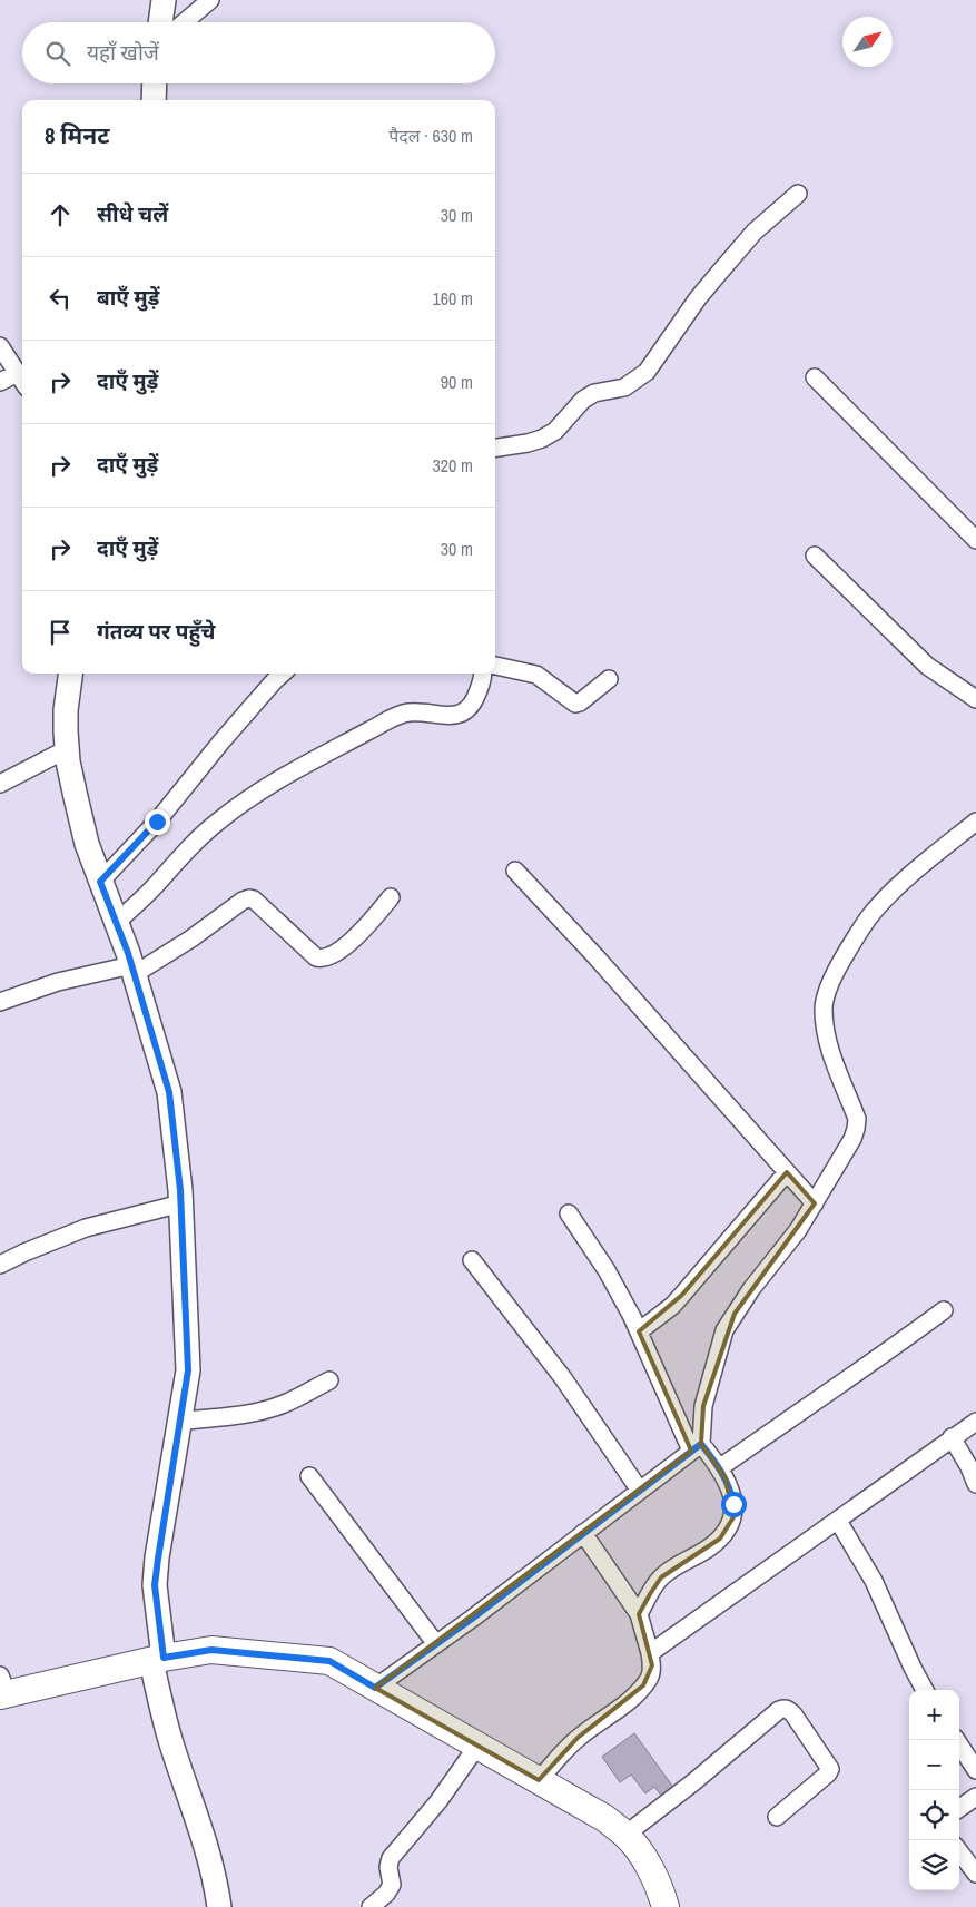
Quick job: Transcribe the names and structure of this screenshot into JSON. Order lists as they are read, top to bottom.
{
  "north": "top right",
  "page": {
    "search": "यहाँ खोजें",
    "heading": ["8 मिनट", "पैदल · 630 m"],
    "list": [
      ["सीधे चलें", "30 m"],
      ["बाएँ मुड़ें", "160 m"],
      ["दाएँ मुड़ें", "90 m"],
      ["दाएँ मुड़ें", "320 m"],
      ["दाएँ मुड़ें", "30 m"],
      "गंतव्य पर पहुँचे"
    ],
    "map_buttons": ["+", "−"]
  }
}
